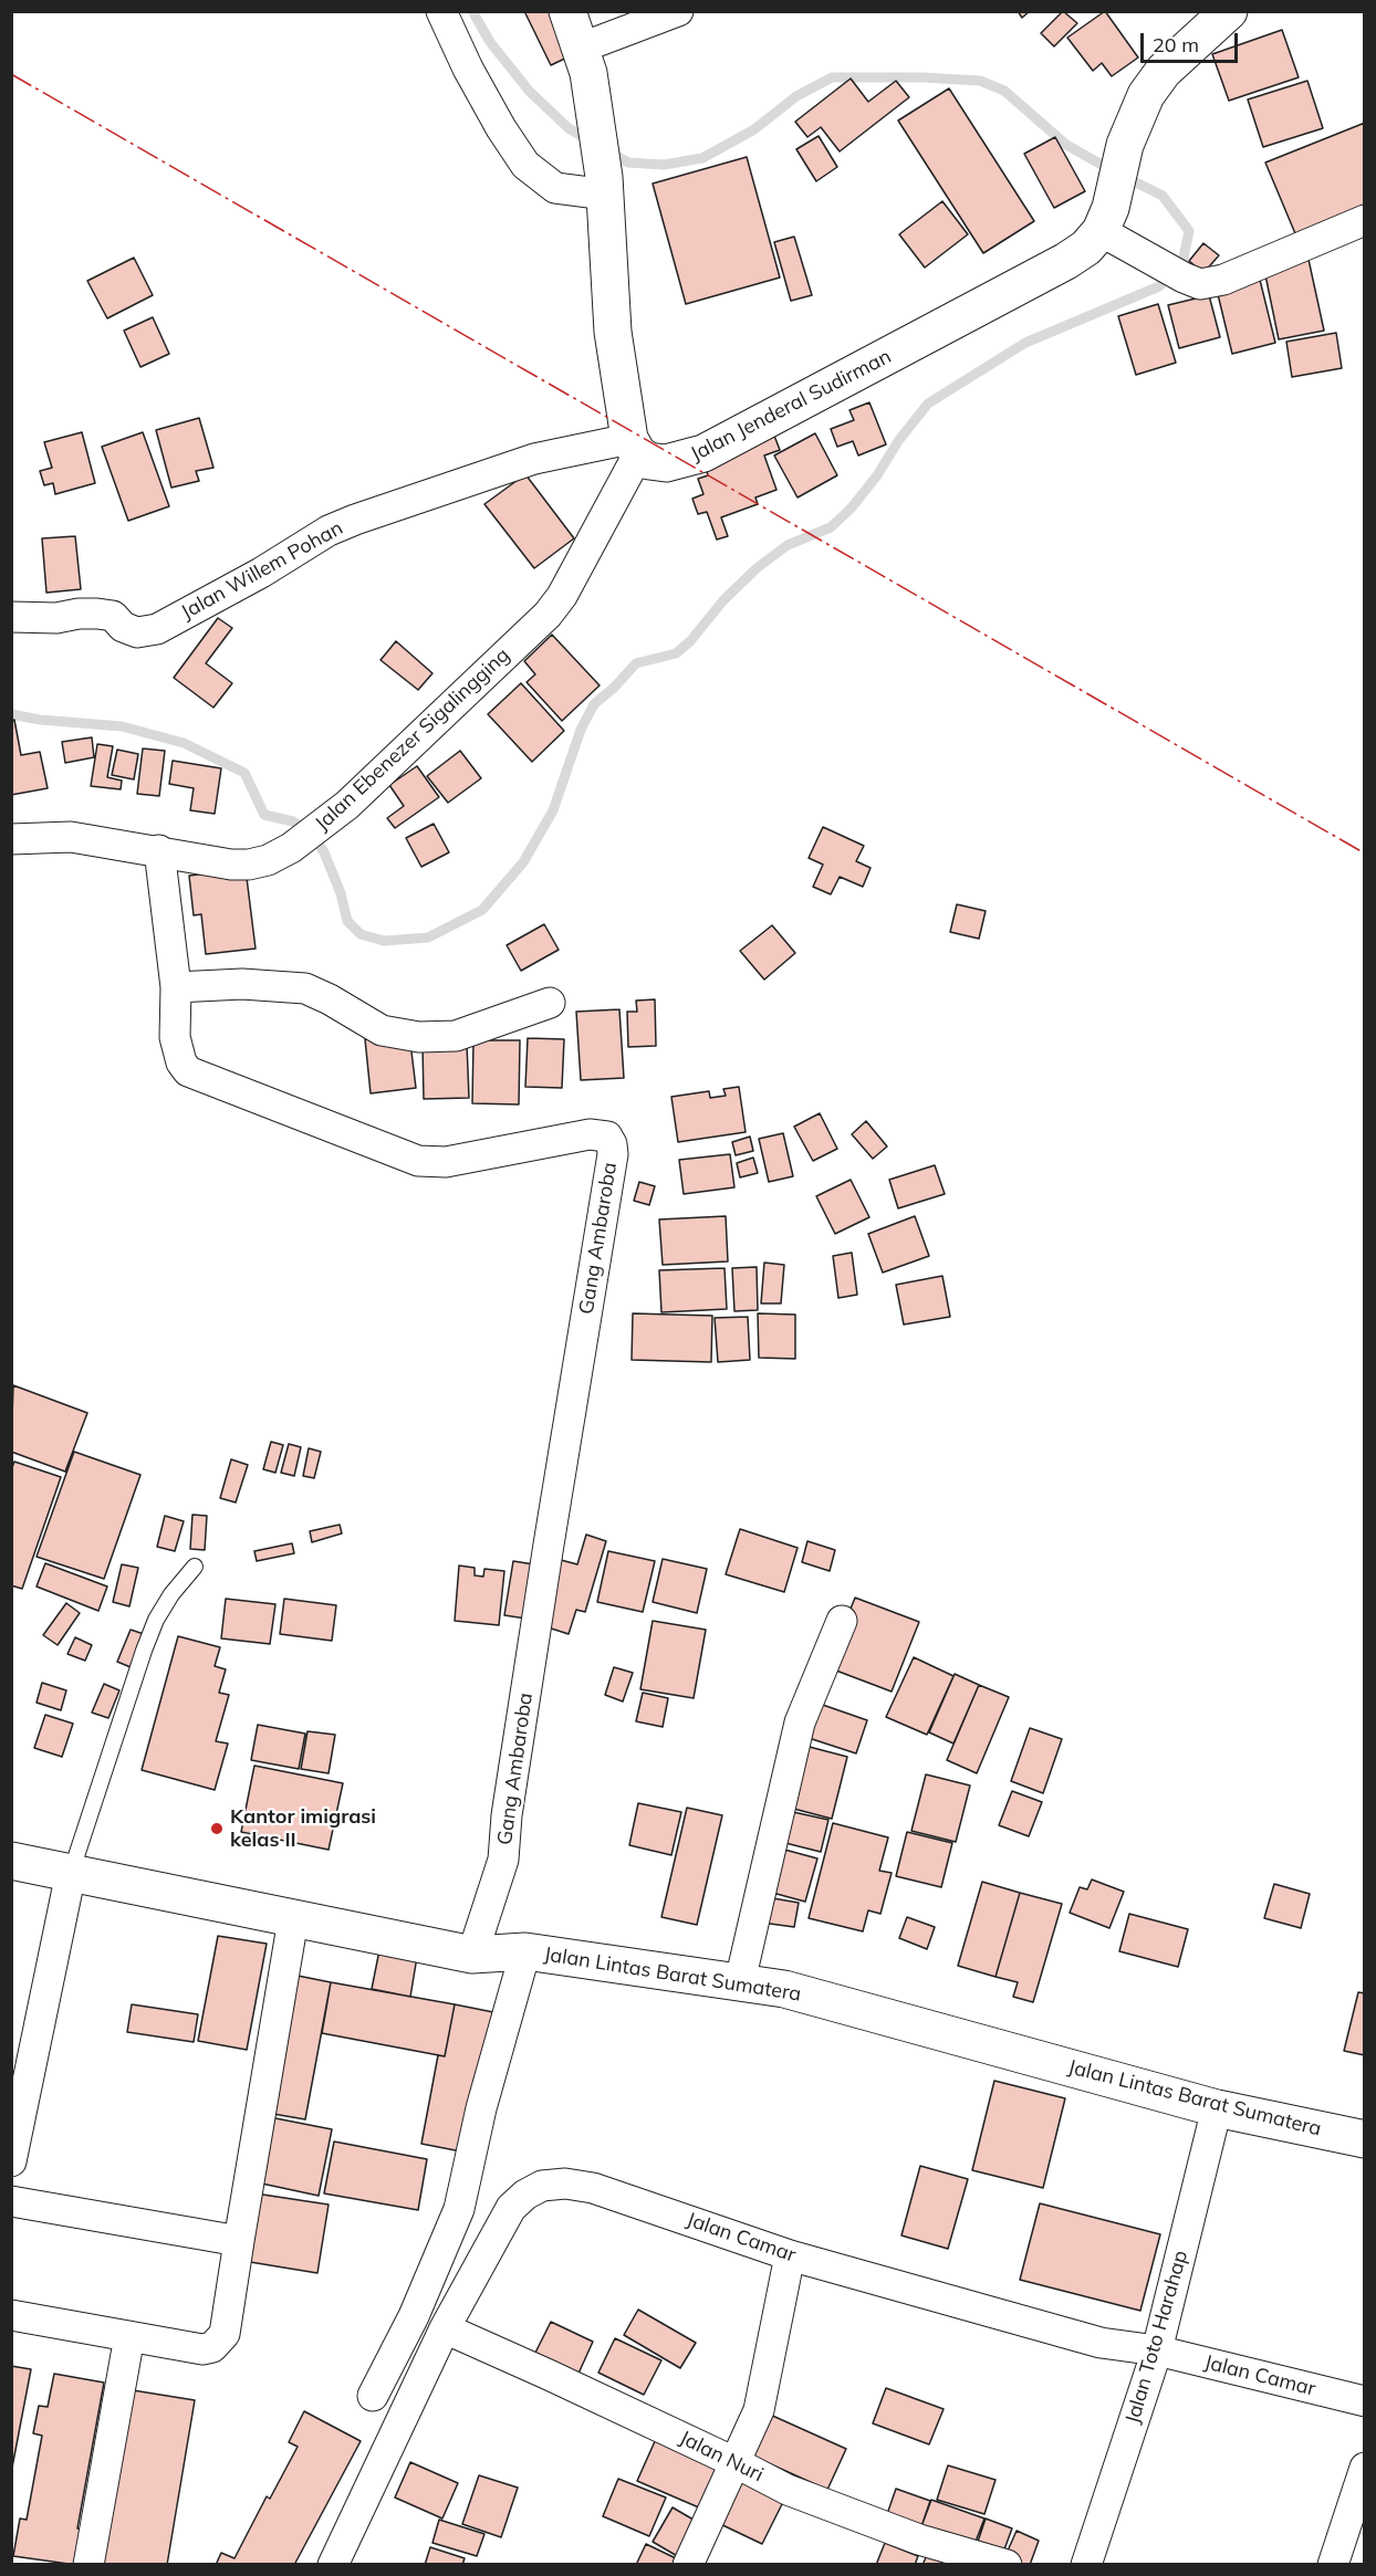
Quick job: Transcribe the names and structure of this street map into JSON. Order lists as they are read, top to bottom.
{
  "streets": {
    "main road": ["Jalan Jenderal Sudirman", "Jalan Lintas Barat Sumatera"],
    "street": [
      "Jalan Willem Pohan",
      "Jalan Ebenezer Sigalingging",
      "Gang Ambaroba",
      "Jalan Camar",
      "Jalan Toto Harahap",
      "Jalan Nuri"
    ]
  },
  "crossings": [
    ["Jalan Jenderal Sudirman", "Jalan Willem Pohan"],
    ["Jalan Jenderal Sudirman", "Jalan Ebenezer Sigalingging"],
    ["Jalan Willem Pohan", "Jalan Ebenezer Sigalingging"],
    ["Jalan Ebenezer Sigalingging", "Gang Ambaroba"],
    ["Gang Ambaroba", "Jalan Lintas Barat Sumatera"],
    ["Jalan Lintas Barat Sumatera", "Jalan Toto Harahap"],
    ["Jalan Camar", "Jalan Toto Harahap"],
    ["Jalan Camar", "Jalan Nuri"]
  ],
  "places": ["Kantor imigrasi kelas II"],
  "scale_bar": "20 m"
}
